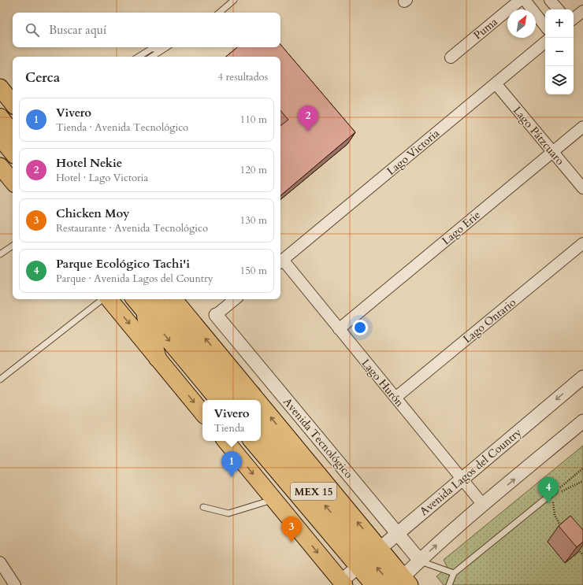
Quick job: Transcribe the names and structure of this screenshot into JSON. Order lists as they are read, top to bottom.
{
  "streets": {
    "highway": ["Avenida Tecnológico", "MEX 15"],
    "street": [
      "Puma",
      "Lago Pátzcuaro",
      "Lago Victoria",
      "Lago Erie",
      "Lago Ontario",
      "Lago Hurón",
      "Avenida Lagos del Country"
    ]
  },
  "crossings": [
    ["Lago Pátzcuaro", "Lago Victoria"],
    ["Lago Pátzcuaro", "Lago Erie"],
    ["Lago Victoria", "Lago Hurón"],
    ["Lago Erie", "Lago Hurón"],
    ["Lago Ontario", "Lago Hurón"],
    ["Lago Hurón", "Avenida Lagos del Country"],
    ["Avenida Tecnológico", "Avenida Lagos del Country"]
  ],
  "north": "top right",
  "page": {
    "map_buttons": ["+", "−"],
    "search": "Buscar aquí",
    "heading": ["Cerca", "4 resultados"],
    "list": [
      {
        "mark": "1",
        "name": "Vivero",
        "note": "Tienda · Avenida Tecnológico",
        "value": "110 m"
      },
      {
        "mark": "2",
        "name": "Hotel Nekie",
        "note": "Hotel · Lago Victoria",
        "value": "120 m"
      },
      {
        "mark": "3",
        "name": "Chicken Moy",
        "note": "Restaurante · Avenida Tecnológico",
        "value": "130 m"
      },
      {
        "mark": "4",
        "name": "Parque Ecológico Tachi'i",
        "note": "Parque · Avenida Lagos del Country",
        "value": "150 m"
      }
    ],
    "pins": [
      "2",
      "1",
      "4",
      "3"
    ],
    "popup": ["Vivero", "Tienda"]
  }
}
